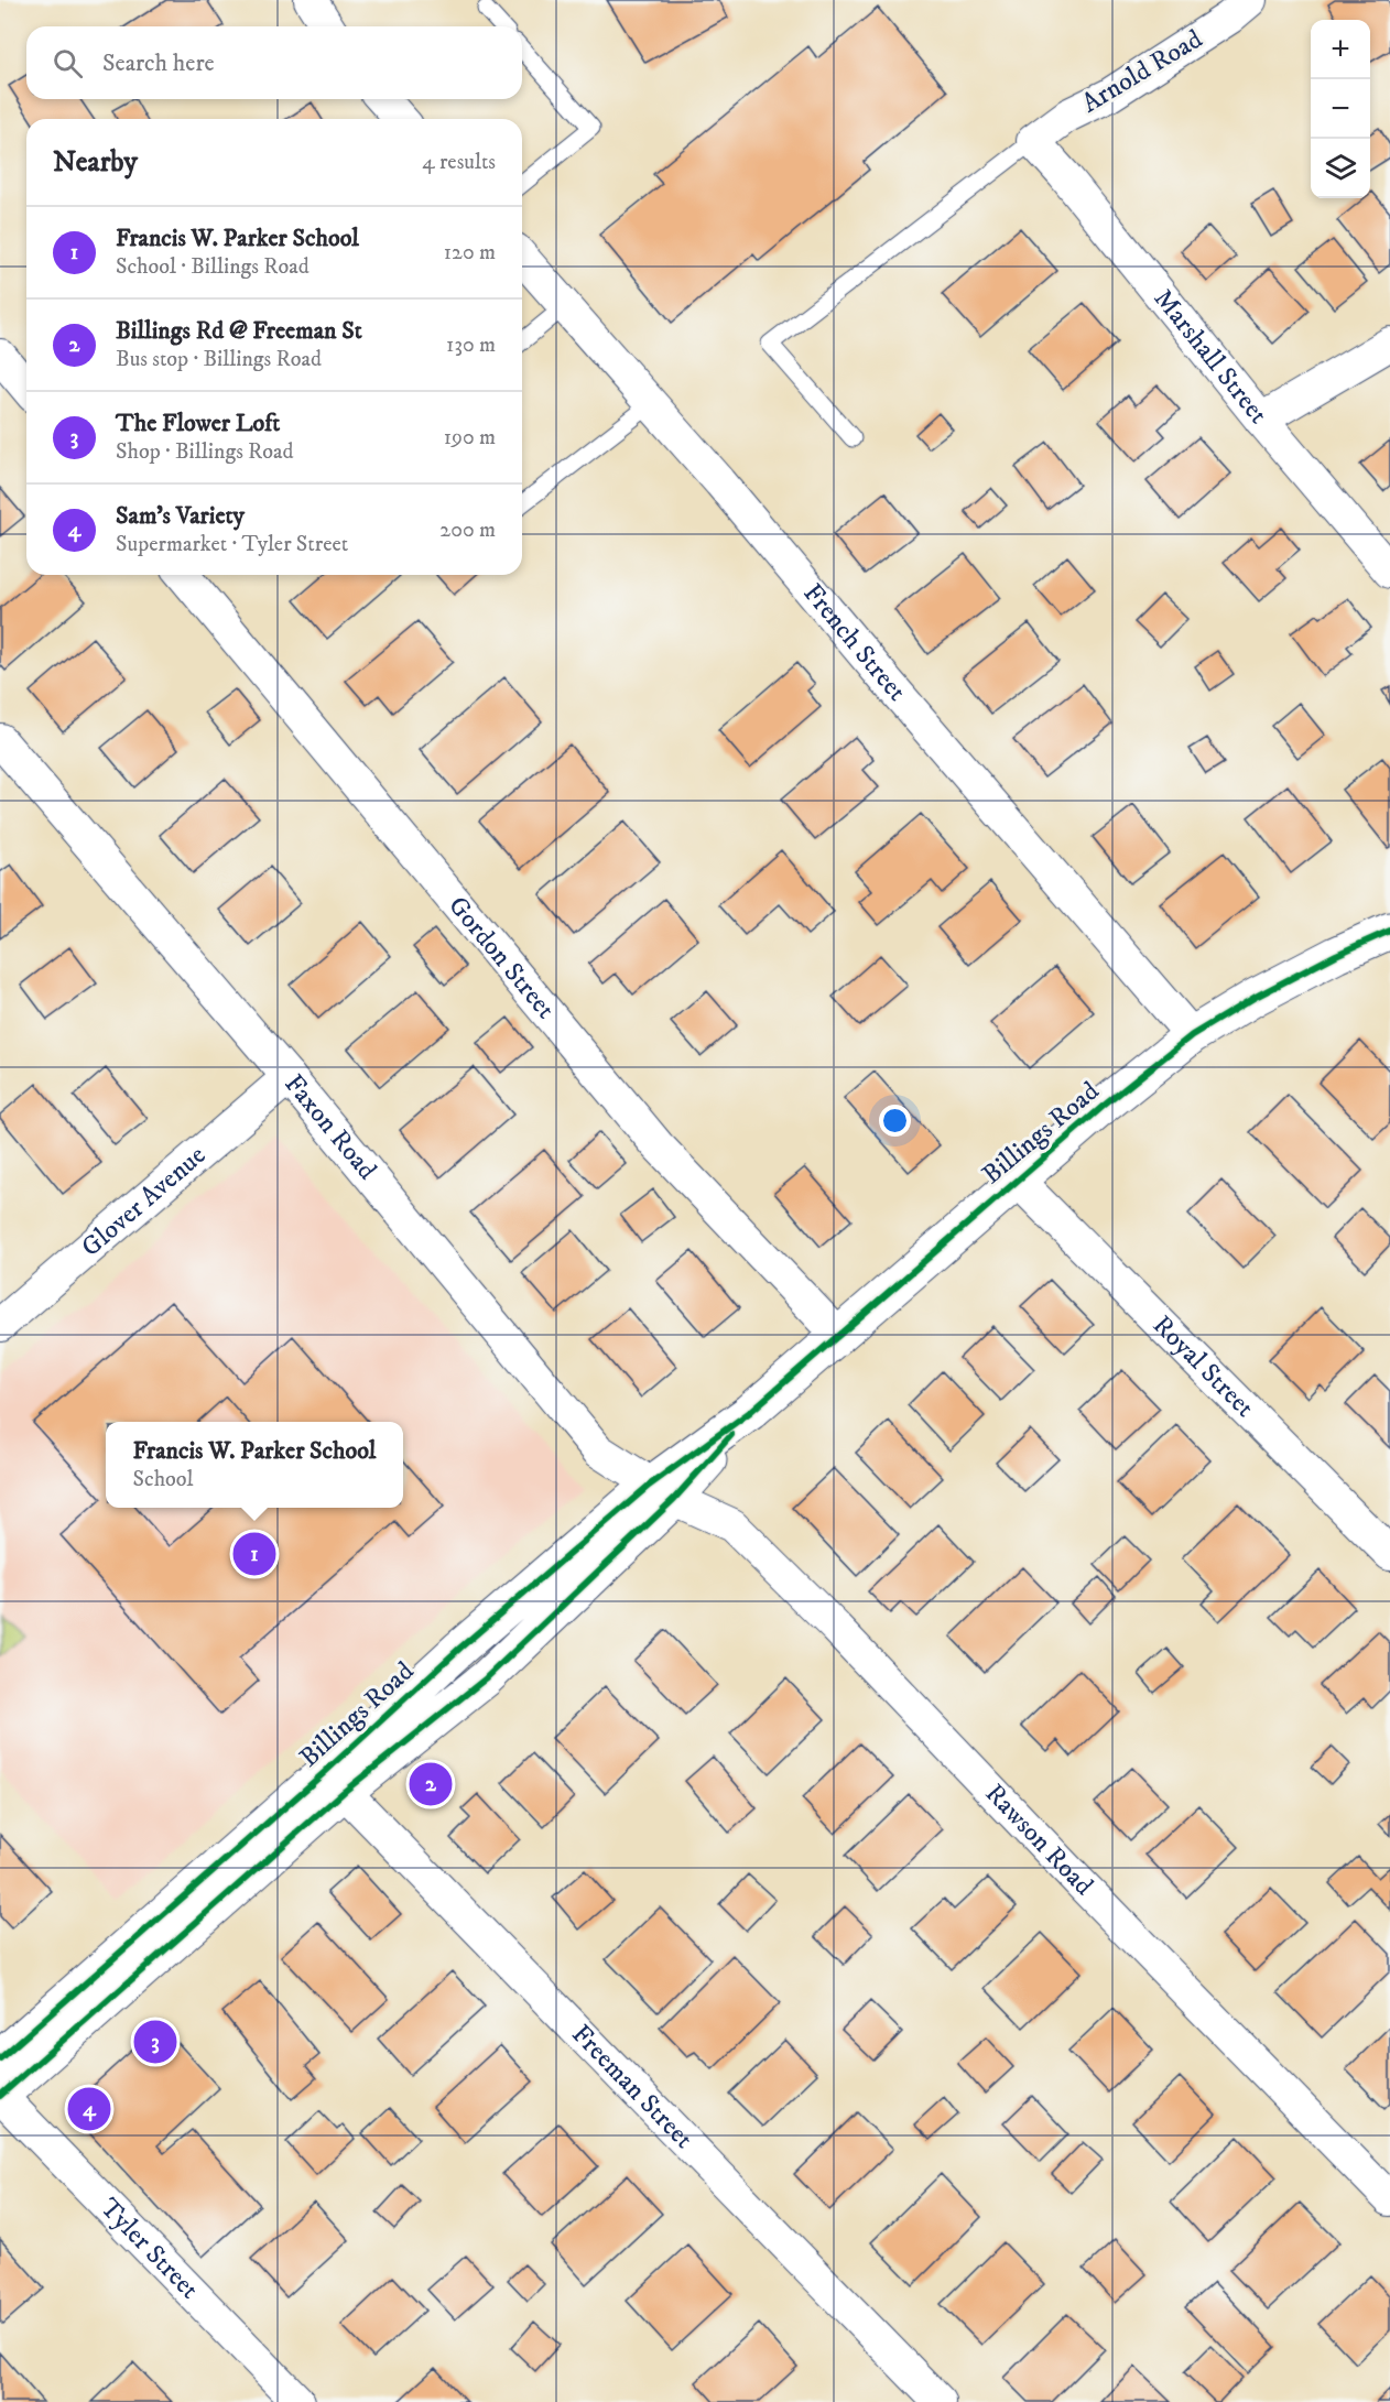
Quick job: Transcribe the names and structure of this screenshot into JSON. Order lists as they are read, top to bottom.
{
  "streets": {
    "street": [
      "Arnold Road",
      "Marshall Street",
      "French Street",
      "Gordon Street",
      "Faxon Road",
      "Billings Road",
      "Glover Avenue",
      "Royal Street",
      "Rawson Road",
      "Freeman Street",
      "Tyler Street"
    ]
  },
  "crossings": [
    ["Arnold Road", "Marshall Street"],
    ["French Street", "Billings Road"],
    ["Gordon Street", "Billings Road"],
    ["Faxon Road", "Billings Road"],
    ["Faxon Road", "Glover Avenue"],
    ["Faxon Road", "Rawson Road"],
    ["Billings Road", "Royal Street"],
    ["Billings Road", "Rawson Road"],
    ["Billings Road", "Freeman Street"],
    ["Billings Road", "Tyler Street"]
  ],
  "page": {
    "map_buttons": ["+", "−"],
    "search": "Search here",
    "heading": ["Nearby", "4 results"],
    "list": [
      {
        "mark": "1",
        "name": "Francis W. Parker School",
        "note": "School · Billings Road",
        "value": "120 m"
      },
      {
        "mark": "2",
        "name": "Billings Rd @ Freeman St",
        "note": "Bus stop · Billings Road",
        "value": "130 m"
      },
      {
        "mark": "3",
        "name": "The Flower Loft",
        "note": "Shop · Billings Road",
        "value": "190 m"
      },
      {
        "mark": "4",
        "name": "Sam's Variety",
        "note": "Supermarket · Tyler Street",
        "value": "200 m"
      }
    ],
    "popup": ["Francis W. Parker School", "School"],
    "pins": [
      "1",
      "2",
      "3",
      "4"
    ]
  }
}
